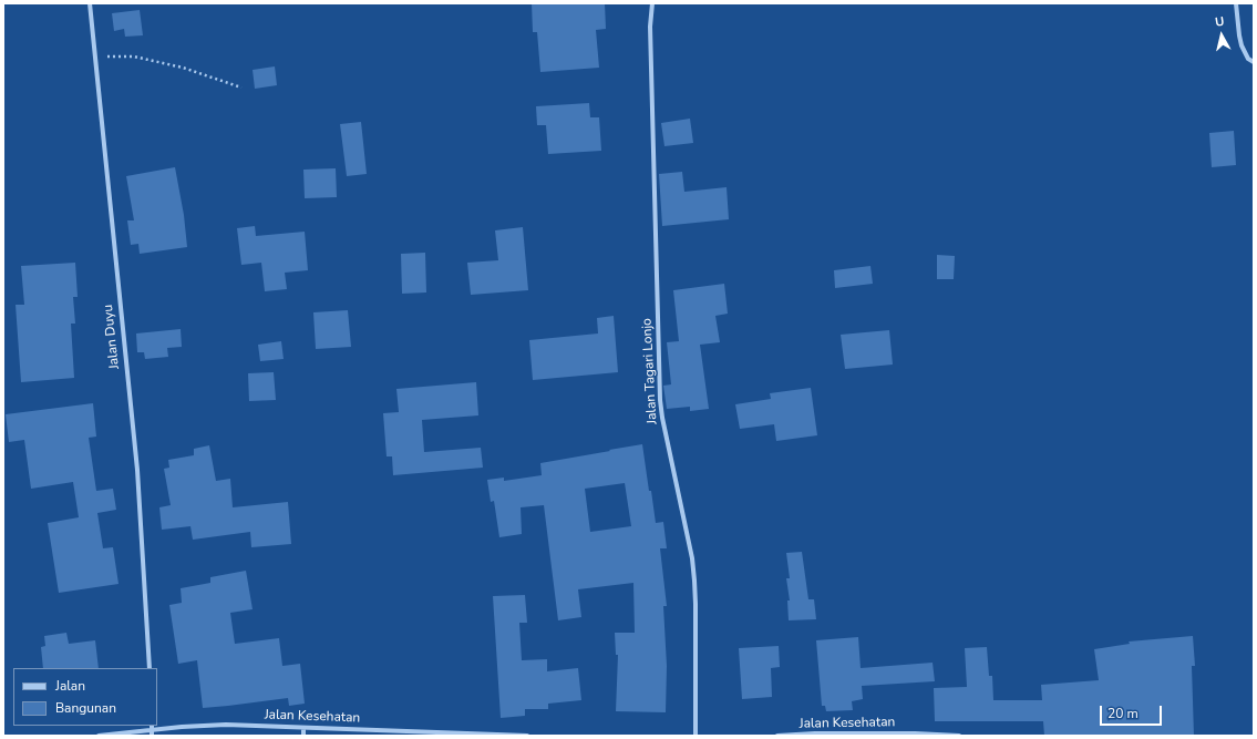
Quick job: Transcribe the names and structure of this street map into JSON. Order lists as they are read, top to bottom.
{
  "streets": {
    "street": ["Jalan Duyu", "Jalan Tagari Lonjo", "Jalan Kesehatan"]
  },
  "legend": ["Jalan", "Bangunan"],
  "scale_bar": "20 m",
  "north": "top"
}
